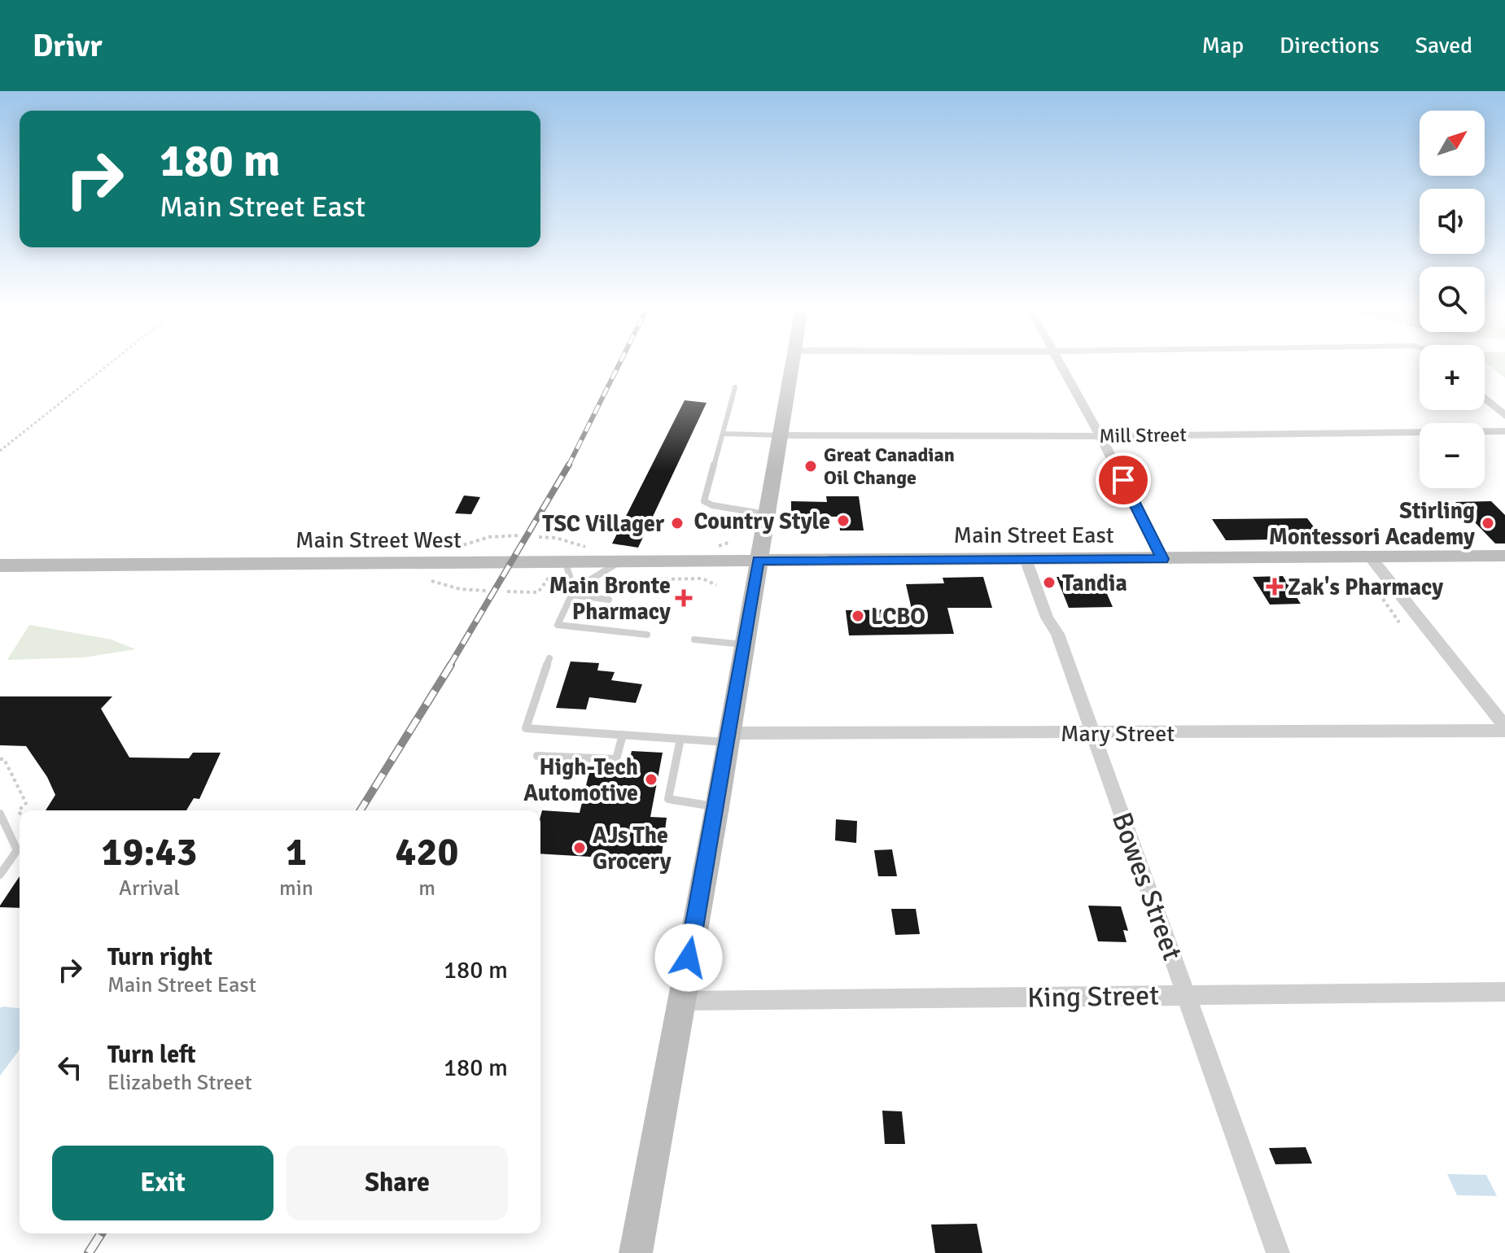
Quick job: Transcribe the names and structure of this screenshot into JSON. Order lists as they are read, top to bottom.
{
  "streets": {
    "main road": ["Main Street East", "Main Street West"],
    "street": [
      "Mill Street",
      "Mary Street",
      "Bowes Street",
      "King Street"
    ]
  },
  "crossings": [
    ["Main Street East", "Main Street West"],
    ["Main Street East", "Bowes Street"],
    ["Mary Street", "Bowes Street"],
    ["Bowes Street", "King Street"]
  ],
  "places": {
    "other": [
      "Great Canadian Oil Change",
      "Country Style",
      "TSC Villager",
      "Stirling Montessori Academy",
      "Tandia",
      "LCBO",
      "High-Tech Automotive",
      "AJs The Grocery"
    ],
    "health": ["Zak's Pharmacy", "Main Bronte Pharmacy"]
  },
  "north": "top right",
  "page": {
    "header": "Drivr",
    "nav": ["Map", "Directions", "Saved"],
    "map_buttons": ["+", "−"],
    "turn": ["180 m", "Main Street East"],
    "eta": [
      "19:43",
      "Arrival",
      "1",
      "min",
      "420",
      "m"
    ],
    "list": [
      {
        "name": "Turn right",
        "note": "Main Street East",
        "value": "180 m"
      },
      {
        "name": "Turn left",
        "note": "Elizabeth Street",
        "value": "180 m"
      }
    ],
    "buttons": ["Exit", "Share"]
  }
}
